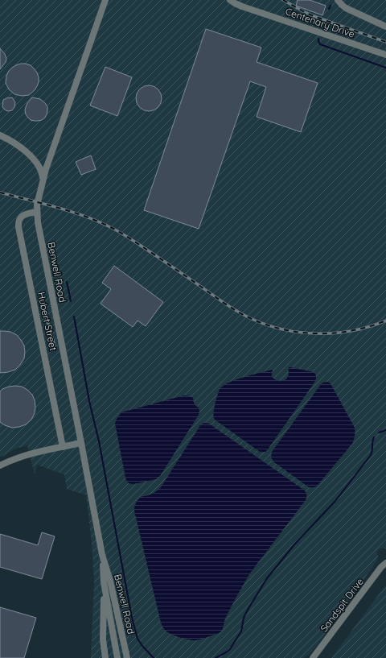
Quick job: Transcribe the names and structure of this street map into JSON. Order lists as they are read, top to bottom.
{
  "streets": {
    "street": [
      "Centenary Drive",
      "Benwell Road",
      "Hubert Street",
      "Sandspit Drive"
    ]
  },
  "crossings": [
    ["Benwell Road", "Hubert Street"]
  ]
}
